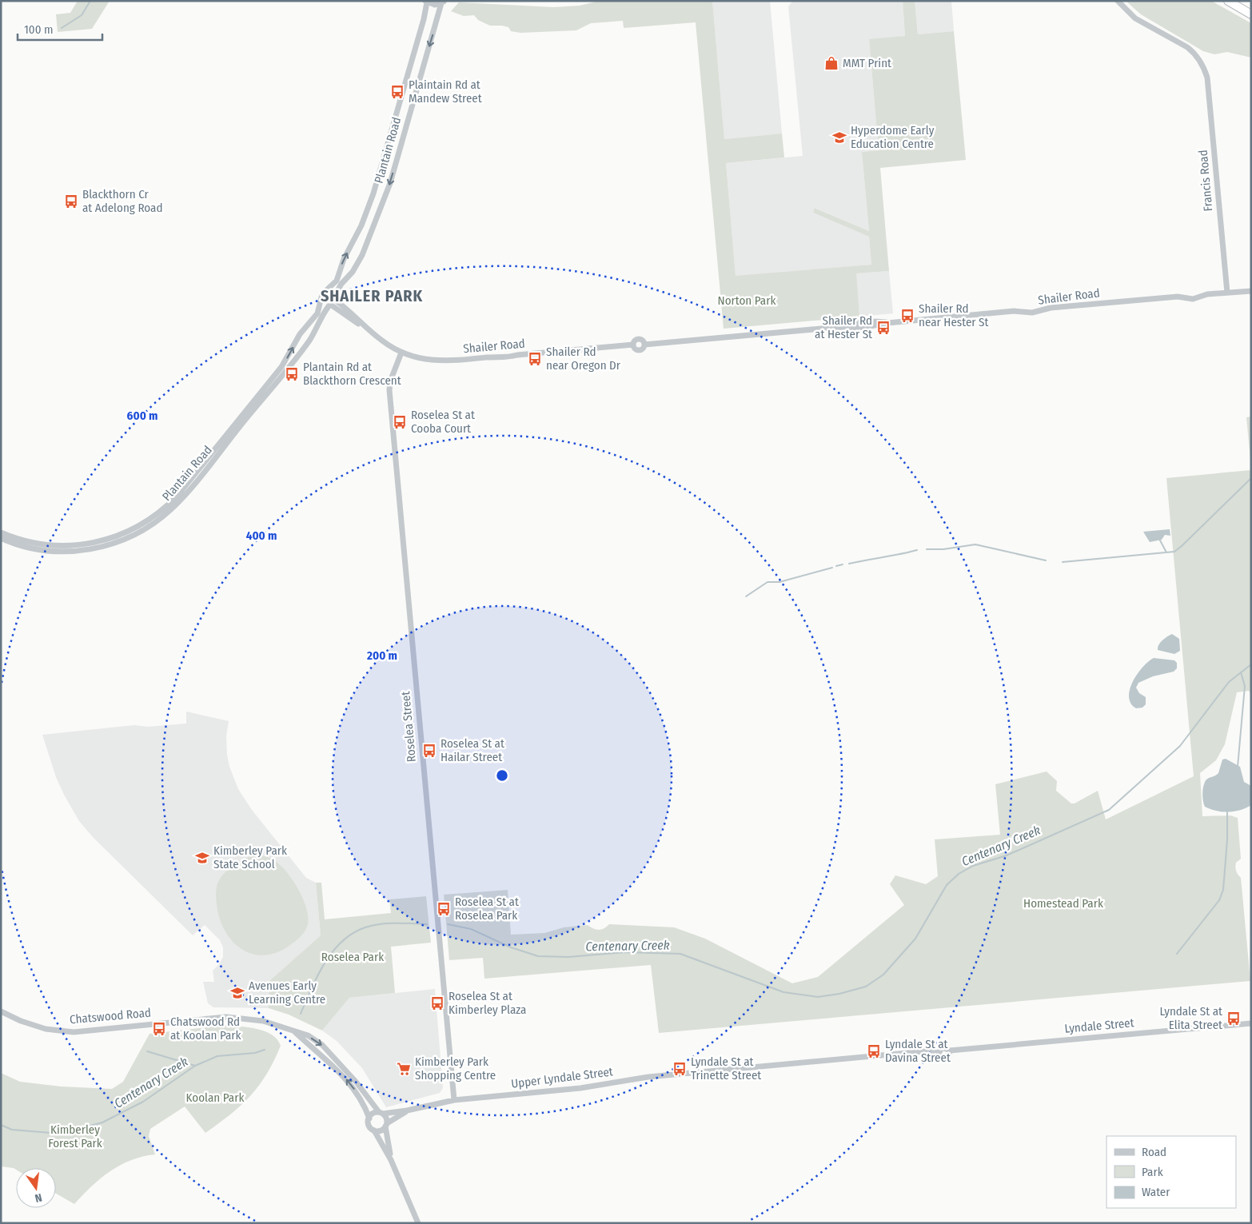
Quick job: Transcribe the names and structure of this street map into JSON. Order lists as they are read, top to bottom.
{
  "streets": {
    "street": [
      "Plantain Road",
      "Francis Road",
      "Shailer Road",
      "Roselea Street",
      "Chatswood Road",
      "Lyndale Street",
      "Upper Lyndale Street"
    ]
  },
  "crossings": [
    ["Plantain Road", "Shailer Road"],
    ["Francis Road", "Shailer Road"],
    ["Shailer Road", "Roselea Street"],
    ["Roselea Street", "Upper Lyndale Street"],
    ["Chatswood Road", "Upper Lyndale Street"],
    ["Lyndale Street", "Upper Lyndale Street"]
  ],
  "districts": ["SHAILER PARK"],
  "water": ["Centenary Creek"],
  "parks": [
    "Norton Park",
    "Homestead Park",
    "Roselea Park",
    "Koolan Park",
    "Kimberley Forest Park"
  ],
  "places": {
    "shop": ["MMT Print"],
    "bus stop": [
      "Plaintain Rd at Mandew Street",
      "Blackthorn Cr at Adelong Road",
      "Shailer Rd near Hester St",
      "Shailer Rd at Hester St",
      "Shailer Rd near Oregon Dr",
      "Plantain Rd at Blackthorn Crescent",
      "Roselea St at Cooba Court",
      "Roselea St at Hailar Street",
      "Roselea St at Roselea Park",
      "Roselea St at Kimberley Plaza",
      "Lyndale St at Elita Street",
      "Chatswood Rd at Koolan Park",
      "Lyndale St at Davina Street",
      "Lyndale St at Trinette Street"
    ],
    "school or university": ["Hyperdome Early Education Centre", "Kimberley Park State School", "Avenues Early Learning Centre"],
    "supermarket": ["Kimberley Park Shopping Centre"]
  },
  "legend": ["Road", "Park", "Water"],
  "scale_bar": "100 m",
  "north": "bottom",
  "rings": ["600 m", "400 m", "200 m"]
}
